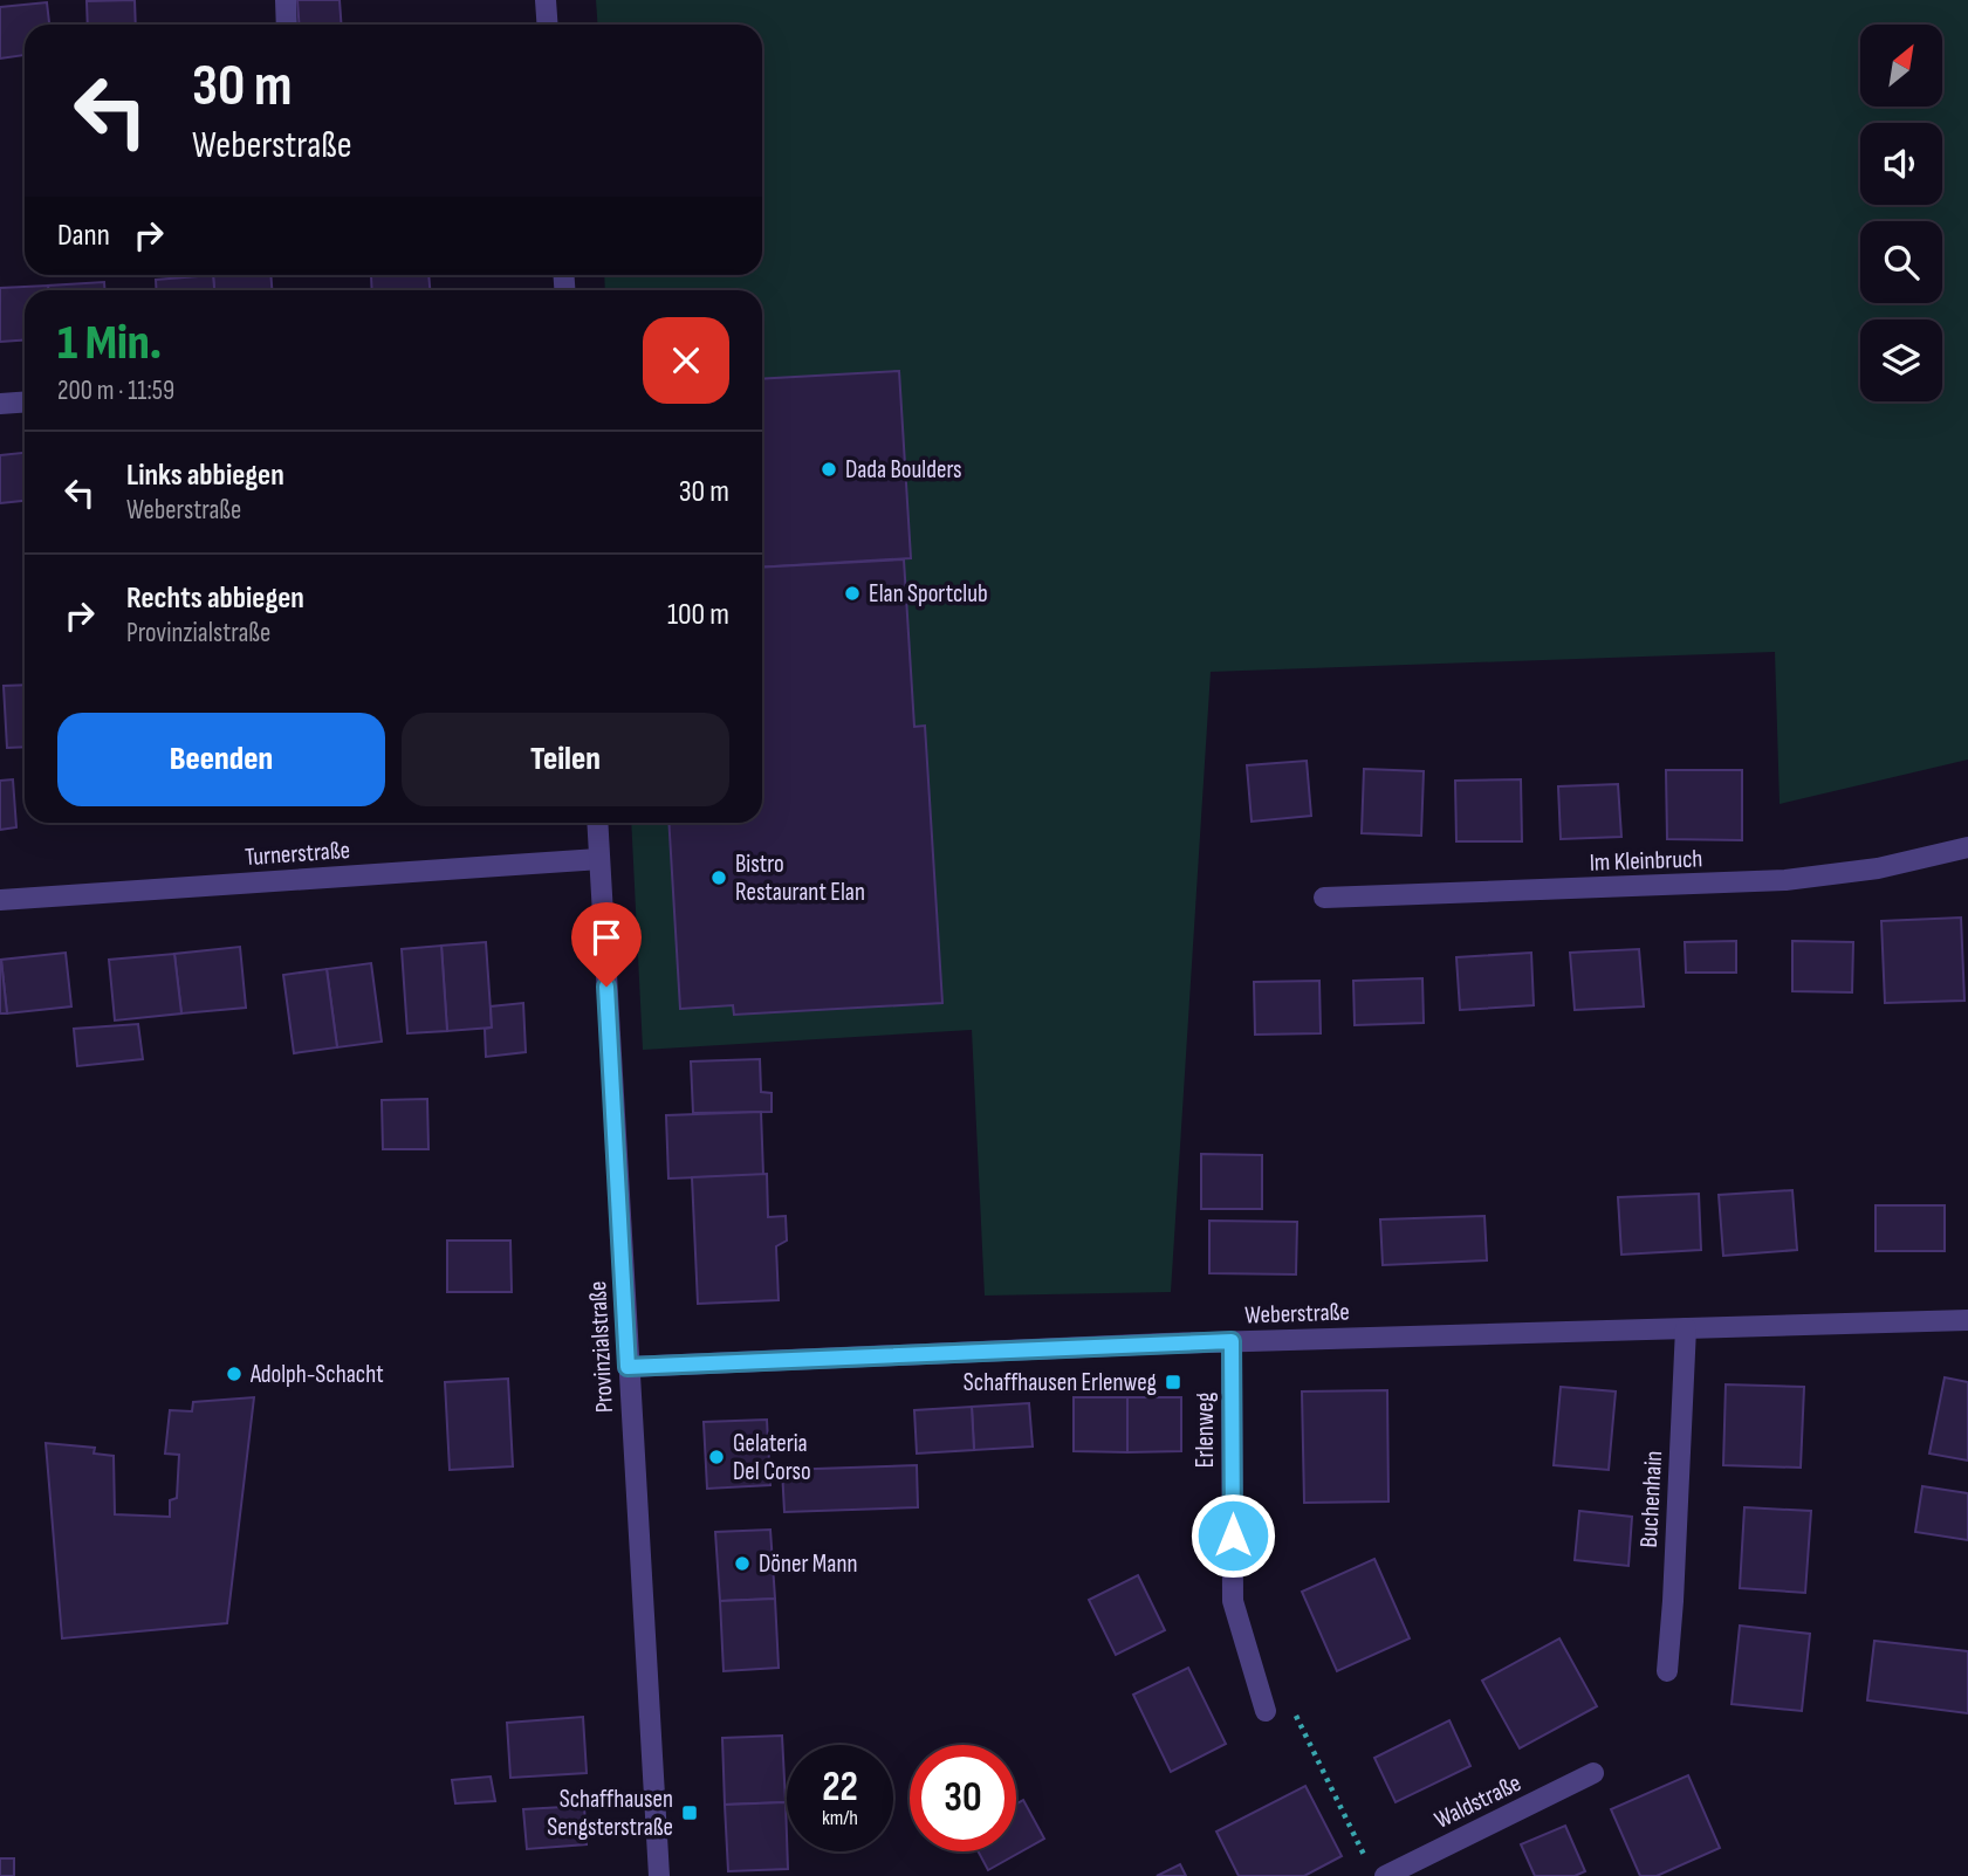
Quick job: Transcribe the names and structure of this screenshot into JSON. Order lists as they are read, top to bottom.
{
  "streets": {
    "street": [
      "Turnerstraße",
      "Im Kleinbruch",
      "Weberstraße",
      "Provinzialstraße",
      "Erlenweg",
      "Buchenhain",
      "Waldstraße"
    ]
  },
  "crossings": [
    ["Turnerstraße", "Provinzialstraße"],
    ["Weberstraße", "Provinzialstraße"],
    ["Weberstraße", "Erlenweg"],
    ["Weberstraße", "Buchenhain"]
  ],
  "places": {
    "other": [
      "Dada Boulders",
      "Elan Sportclub",
      "Bistro Restaurant Elan",
      "Adolph-Schacht",
      "Gelateria Del Corso",
      "Döner Mann"
    ],
    "transit": ["Schaffhausen Erlenweg", "Schaffhausen Sengsterstraße"]
  },
  "north": "top right",
  "page": {
    "turn": ["30 m", "Weberstraße"],
    "then": "Dann",
    "heading": ["1 Min.", "200 m · 11:59"],
    "list": [
      {
        "name": "Links abbiegen",
        "note": "Weberstraße",
        "value": "30 m"
      },
      {
        "name": "Rechts abbiegen",
        "note": "Provinzialstraße",
        "value": "100 m"
      }
    ],
    "buttons": ["Beenden", "Teilen"],
    "speed": "22 km/h",
    "limit": "30"
  }
}
